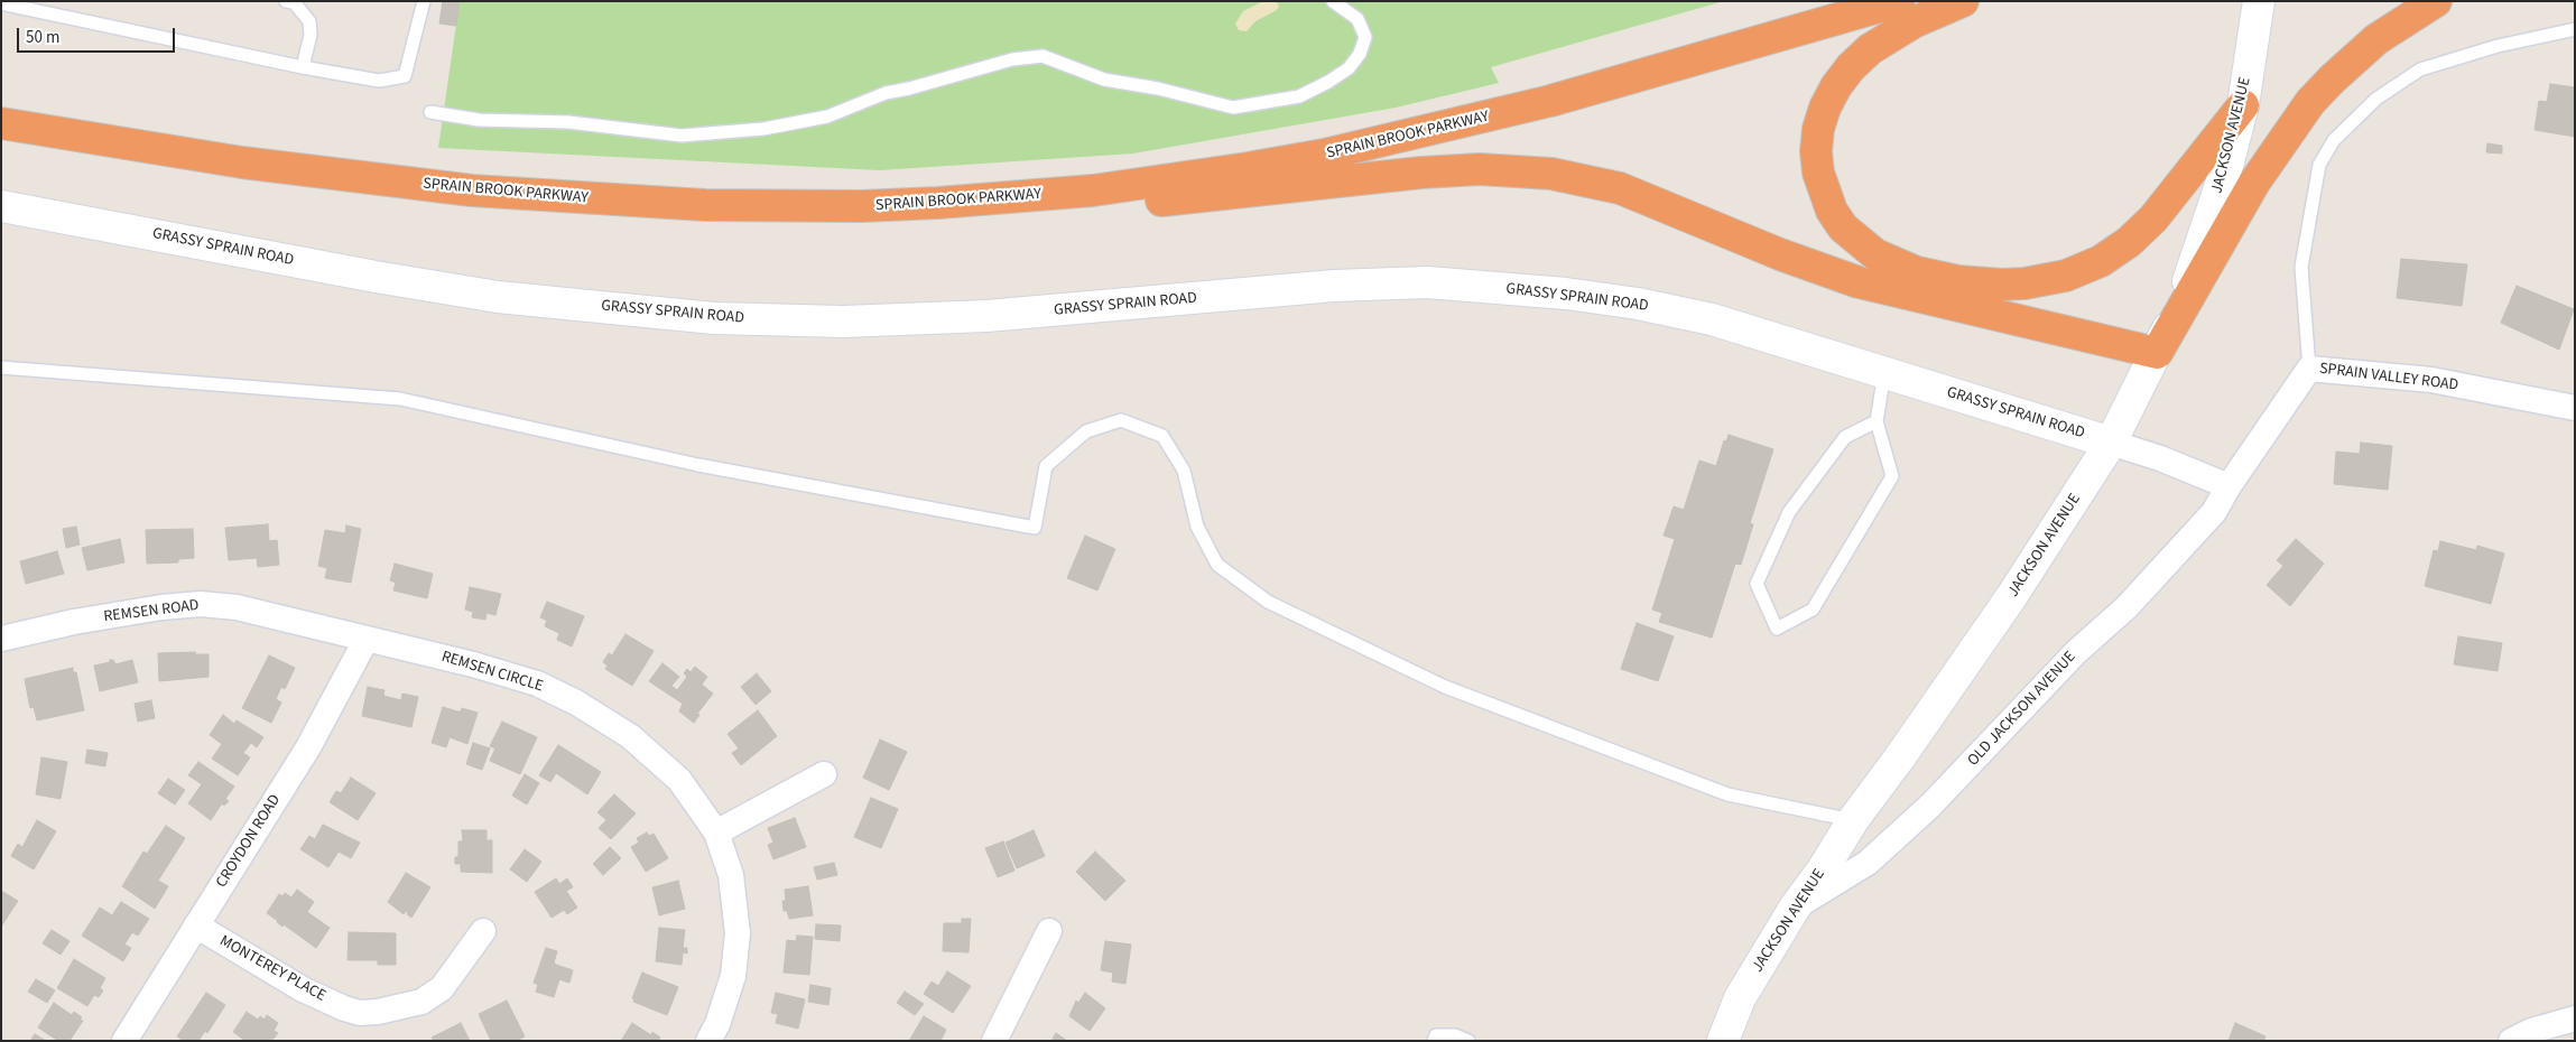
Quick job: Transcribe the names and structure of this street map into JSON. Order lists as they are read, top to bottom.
{
  "streets": {
    "highway": ["SPRAIN BROOK PARKWAY"],
    "street": [
      "JACKSON AVENUE",
      "GRASSY SPRAIN ROAD",
      "SPRAIN VALLEY ROAD",
      "REMSEN ROAD",
      "REMSEN CIRCLE",
      "OLD JACKSON AVENUE",
      "CROYDON ROAD",
      "MONTEREY PLACE"
    ]
  },
  "crossings": [
    ["JACKSON AVENUE", "GRASSY SPRAIN ROAD"],
    ["JACKSON AVENUE", "OLD JACKSON AVENUE"],
    ["GRASSY SPRAIN ROAD", "SPRAIN VALLEY ROAD"],
    ["GRASSY SPRAIN ROAD", "OLD JACKSON AVENUE"],
    ["SPRAIN VALLEY ROAD", "OLD JACKSON AVENUE"],
    ["REMSEN ROAD", "REMSEN CIRCLE"],
    ["REMSEN ROAD", "CROYDON ROAD"],
    ["REMSEN CIRCLE", "CROYDON ROAD"],
    ["CROYDON ROAD", "MONTEREY PLACE"]
  ],
  "scale_bar": "50 m"
}
